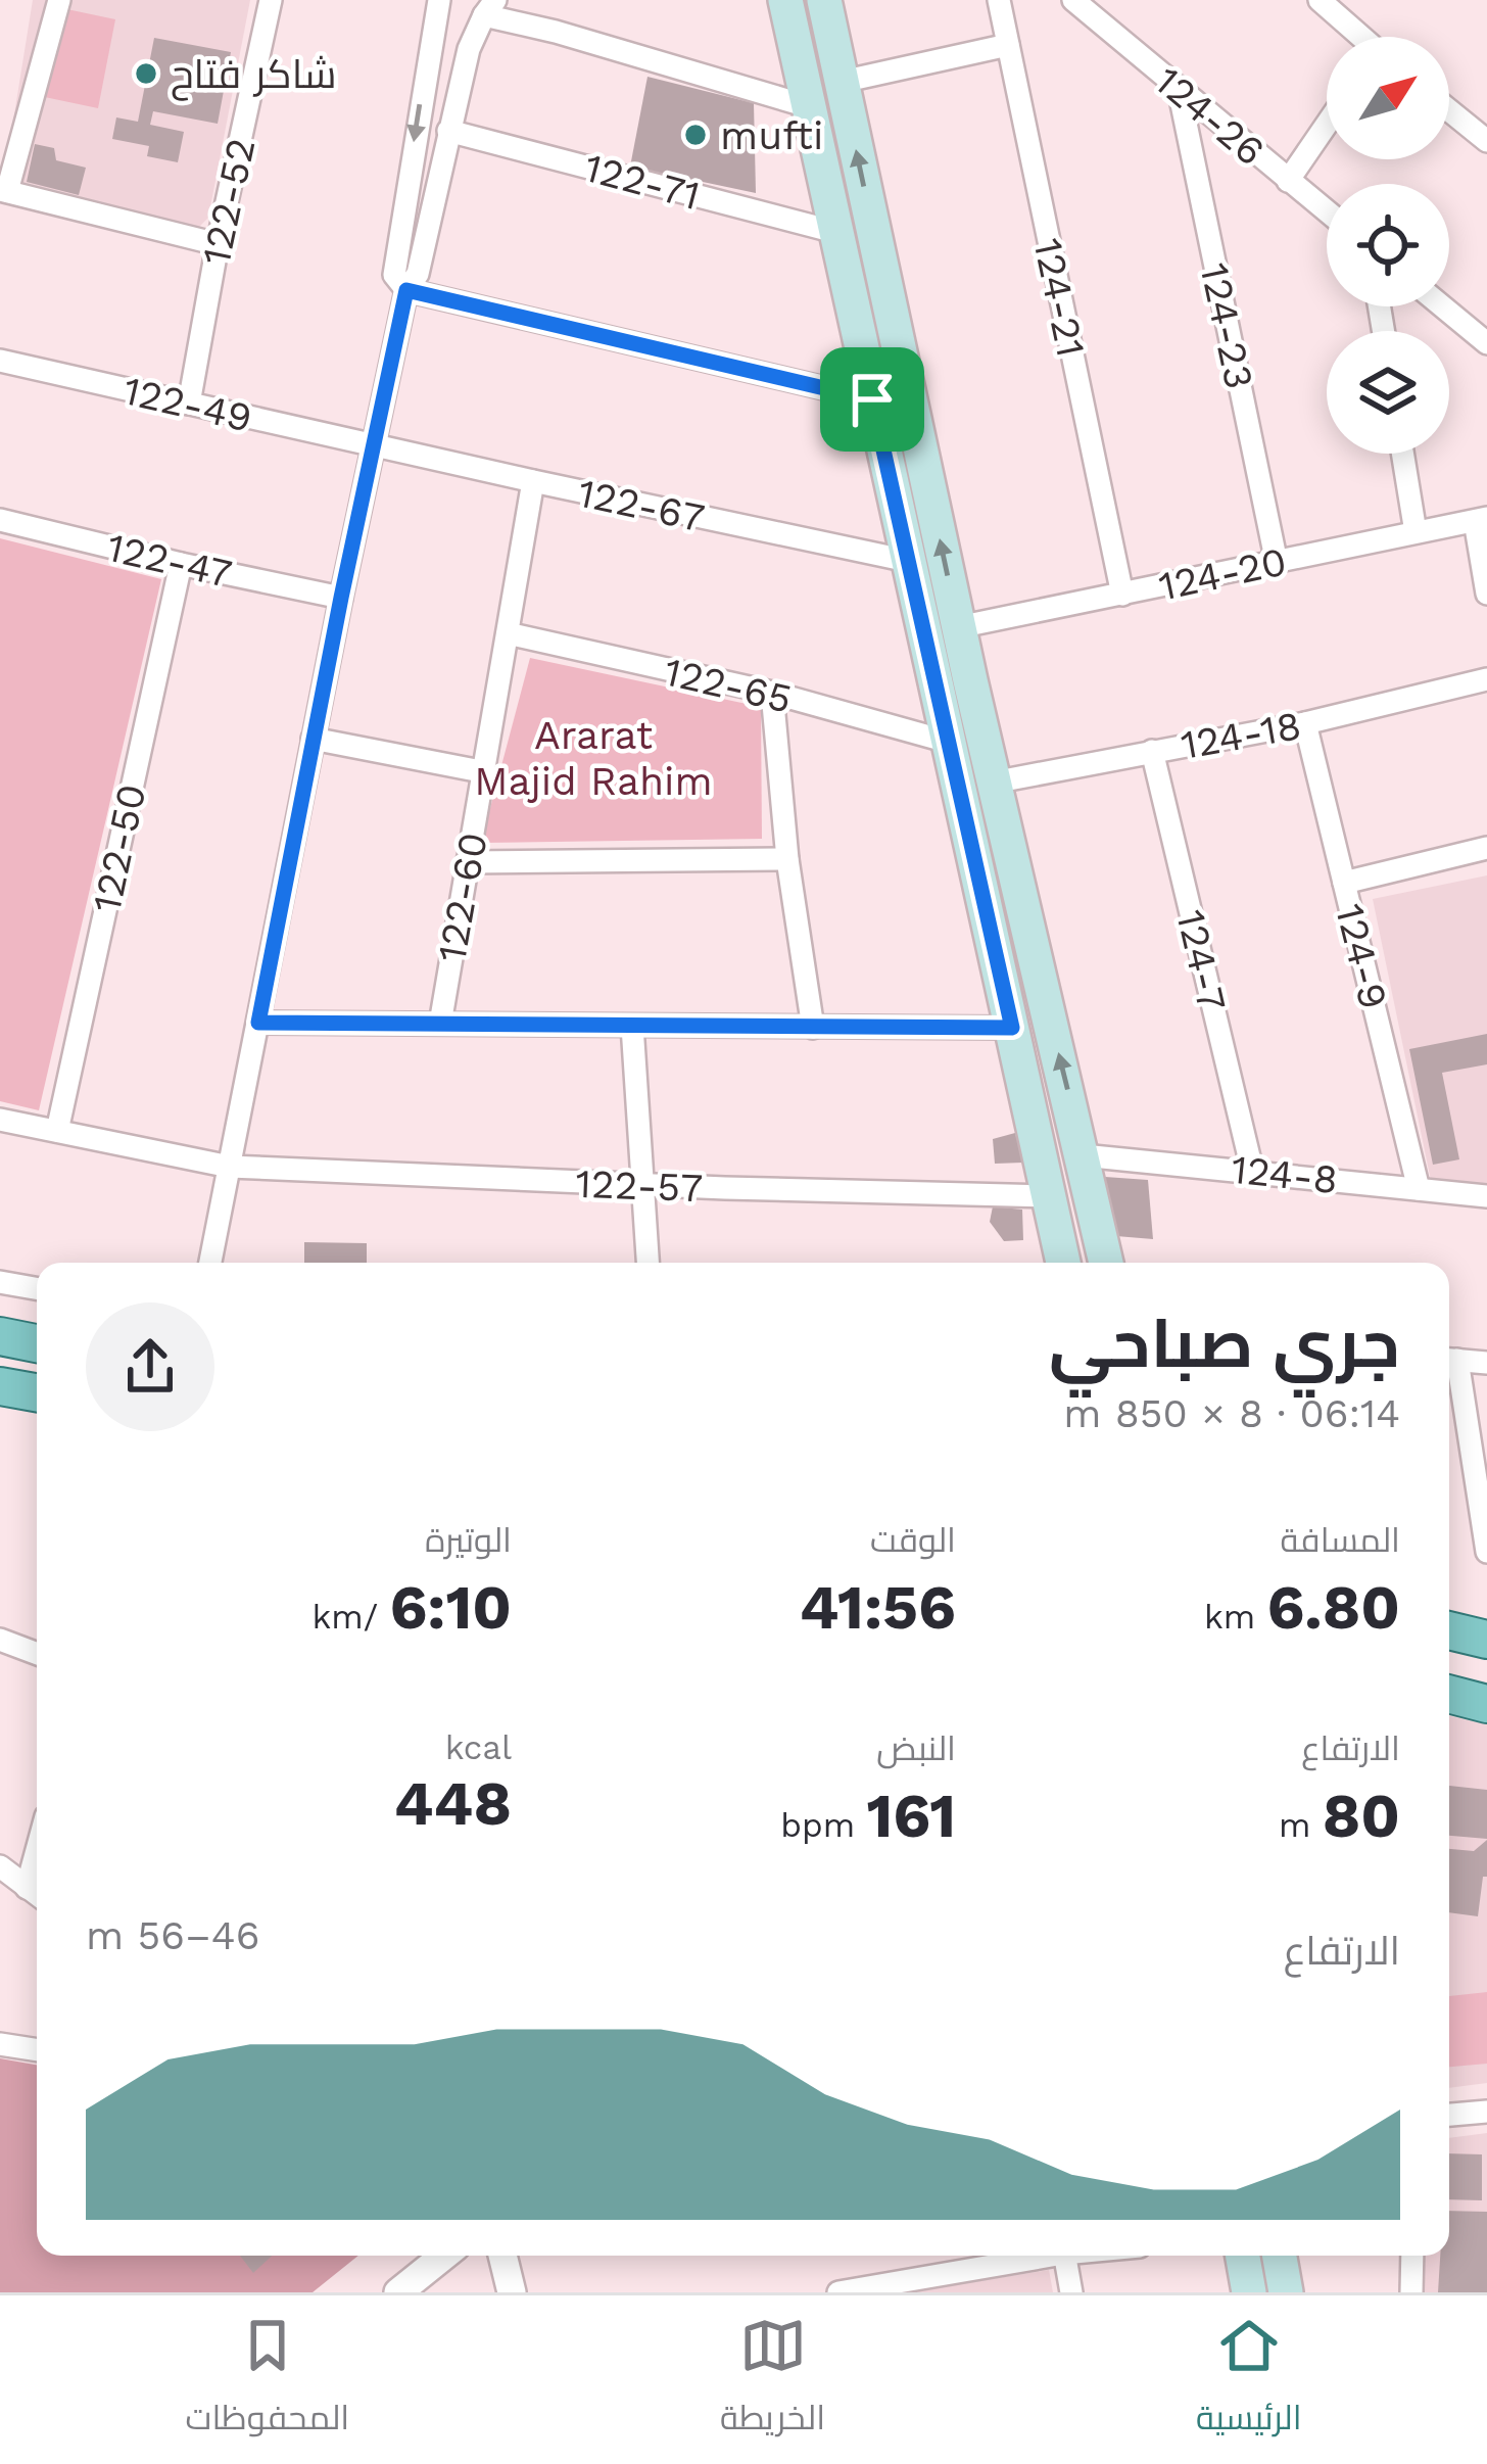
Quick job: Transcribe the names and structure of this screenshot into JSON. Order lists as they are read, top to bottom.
{
  "streets": {
    "street": [
      "124-26",
      "122-71",
      "122-52",
      "124-21",
      "124-23",
      "122-49",
      "122-67",
      "122-47",
      "124-20",
      "122-65",
      "124-18",
      "122-50",
      "122-60",
      "124-9",
      "124-7",
      "124-8",
      "122-57"
    ]
  },
  "crossings": [
    ["124-26", "124-23"],
    ["122-52", "122-49"],
    ["124-21", "124-20"],
    ["124-23", "124-20"],
    ["122-49", "122-67"],
    ["122-67", "122-60"],
    ["122-47", "122-50"],
    ["122-65", "122-60"],
    ["124-18", "124-9"],
    ["124-18", "124-7"],
    ["122-50", "122-57"],
    ["124-9", "124-8"],
    ["124-7", "124-8"]
  ],
  "parks": ["Ararat Majid Rahim"],
  "places": ["شاكر فتاح", "mufti"],
  "north": "top right",
  "page": {
    "heading": ["جري صباحي", "06:14 · 8 × 850 m"],
    "stats": [
      ["المسافة", "6.80 km"],
      ["الوقت", "41:56"],
      ["الوتيرة", "6:10 /km"],
      ["الارتفاع", "80 m"],
      ["النبض", "161 bpm"],
      ["kcal", "448"]
    ],
    "chart": ["الارتفاع", "46–56 m"],
    "tabs": ["الرئيسية", "الخريطة", "المحفوظات"]
  }
}
